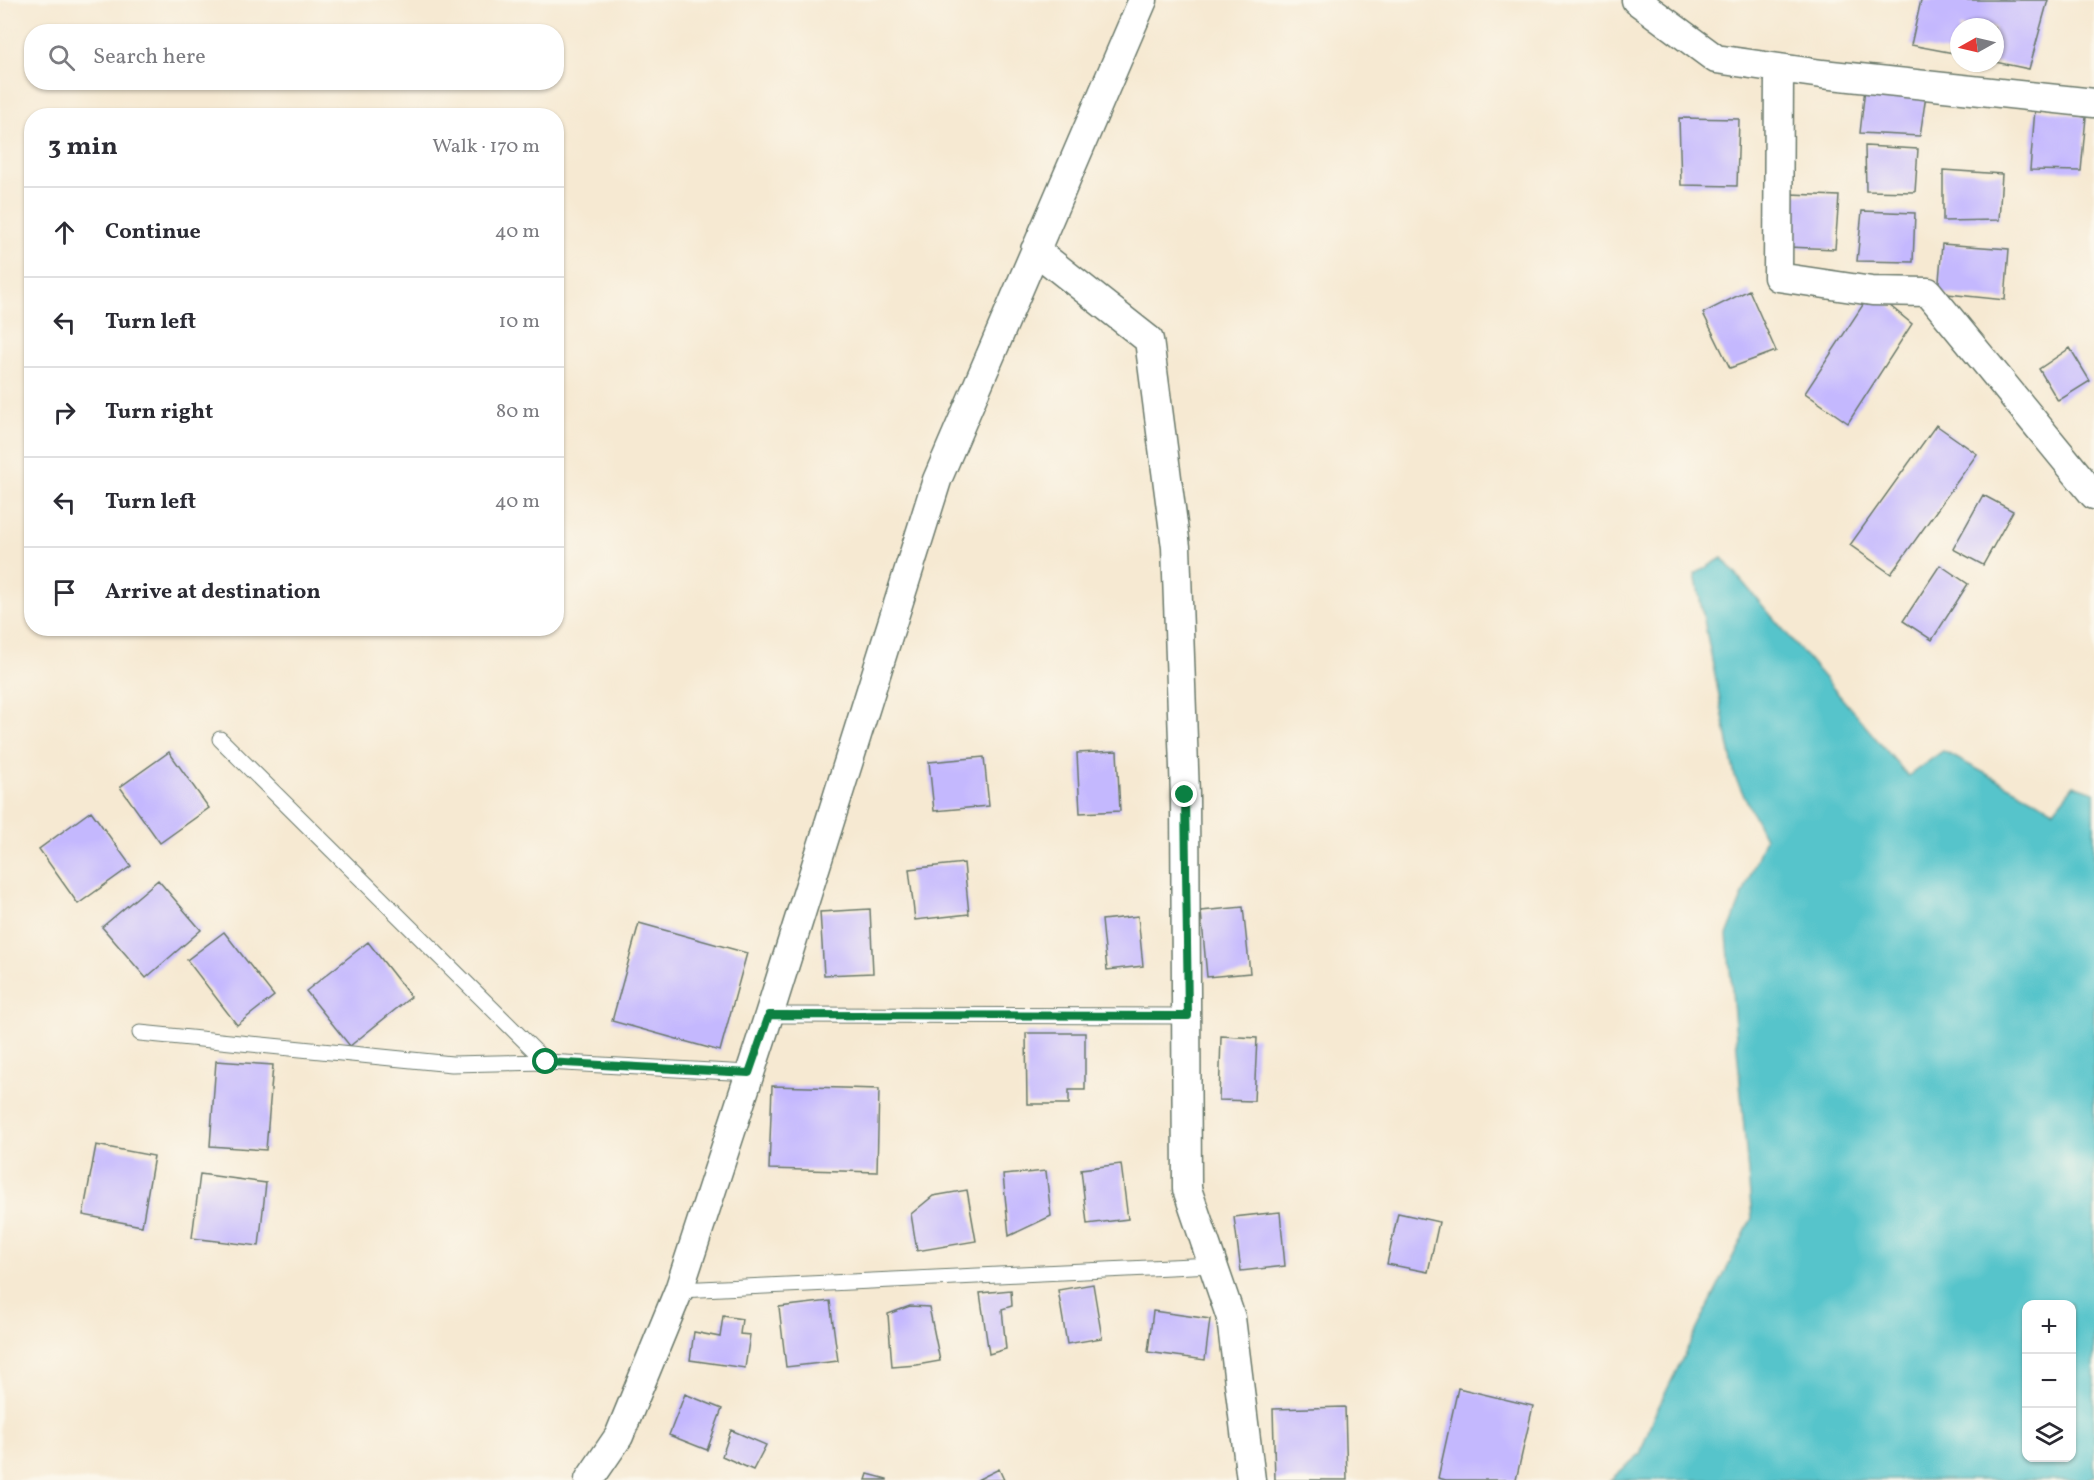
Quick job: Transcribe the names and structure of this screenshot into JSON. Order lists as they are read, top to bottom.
{
  "north": "left",
  "page": {
    "search": "Search here",
    "heading": ["3 min", "Walk · 170 m"],
    "list": [
      ["Continue", "40 m"],
      ["Turn left", "10 m"],
      ["Turn right", "80 m"],
      ["Turn left", "40 m"],
      "Arrive at destination"
    ],
    "map_buttons": ["+", "−"]
  }
}
